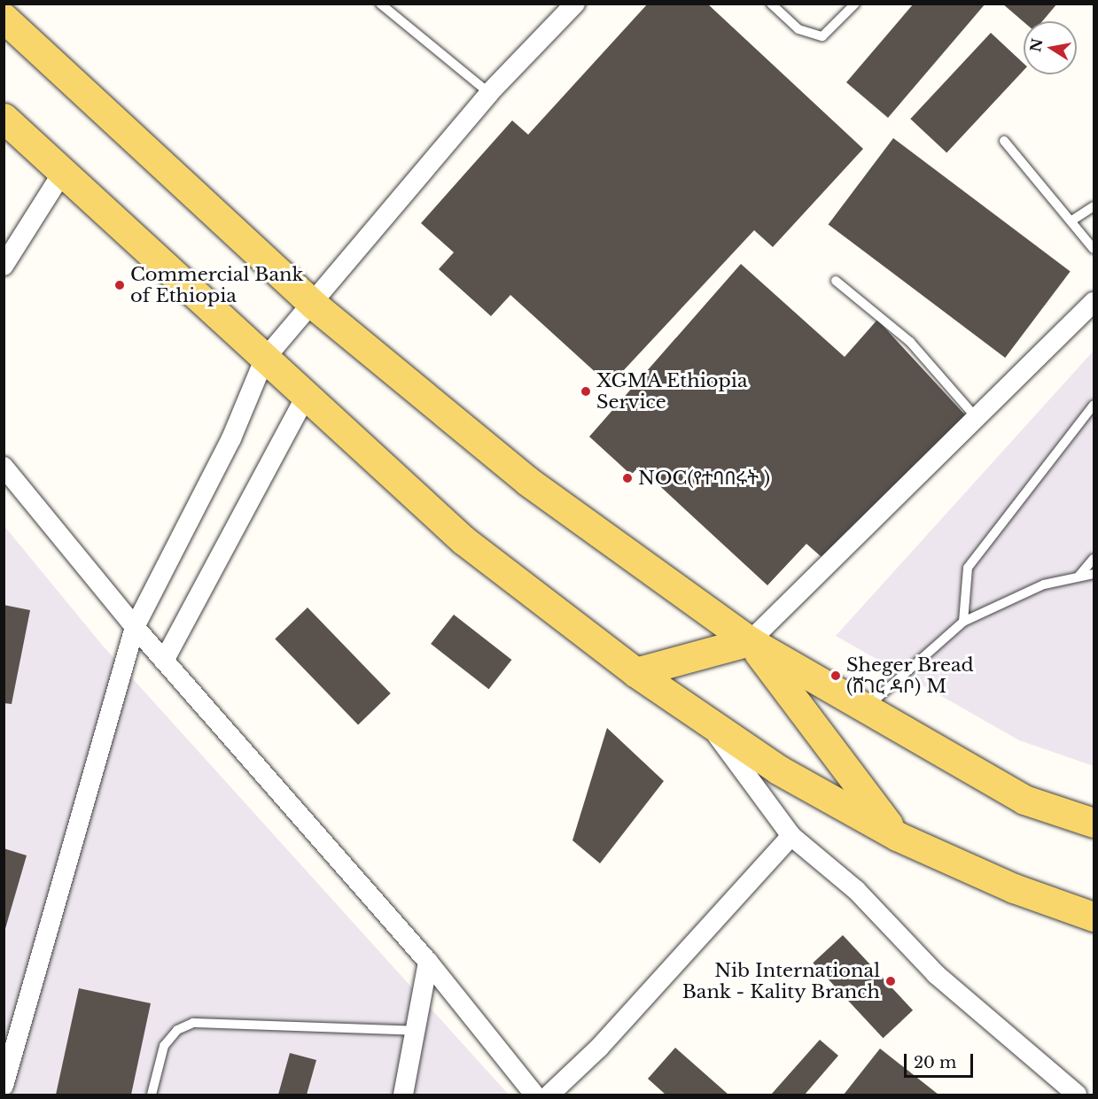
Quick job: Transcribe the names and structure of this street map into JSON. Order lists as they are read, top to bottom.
{
  "places": [
    "Commercial Bank of Ethiopia",
    "XGMA Ethiopia Service",
    "NOC(የተባበሩት )",
    "Sheger Bread (ሸገር ዳቦ) M",
    "Nib International Bank - Kality Branch"
  ],
  "scale_bar": "20 m",
  "north": "left"
}
